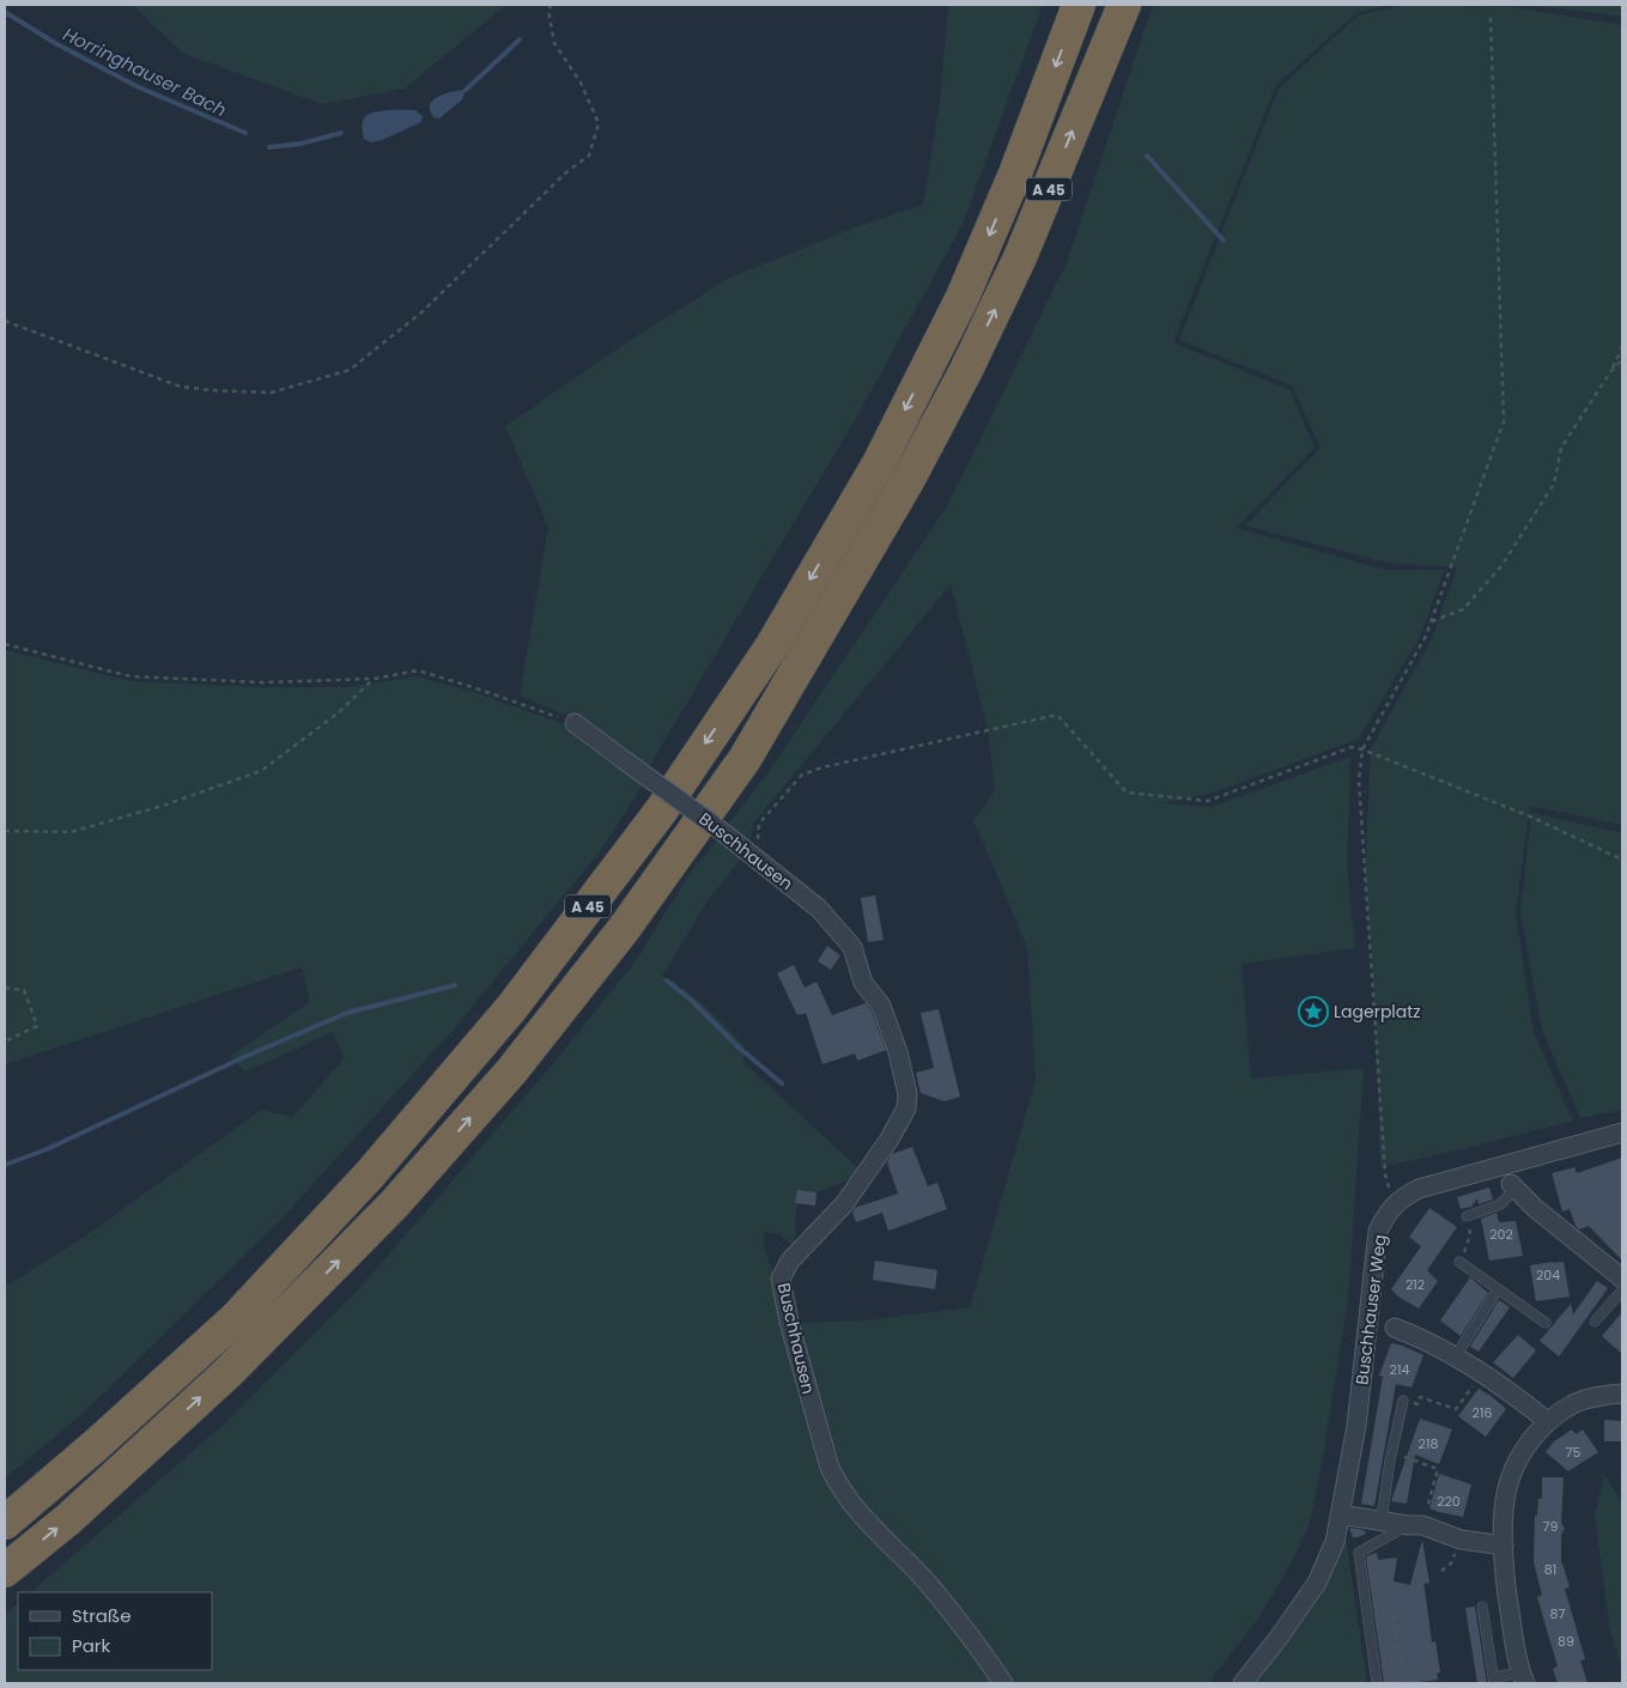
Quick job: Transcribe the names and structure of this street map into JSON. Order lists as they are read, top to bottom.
{
  "streets": {
    "highway": ["A 45"],
    "street": ["Buschhausen", "Buschhauser Weg"]
  },
  "water": ["Horringhauser Bach"],
  "places": {
    "place": ["Lagerplatz"]
  },
  "house_numbers": [
    "202",
    "204",
    "212",
    "214",
    "216",
    "218",
    "75",
    "220",
    "79",
    "81",
    "87",
    "89"
  ],
  "legend": ["Straße", "Park"]
}
